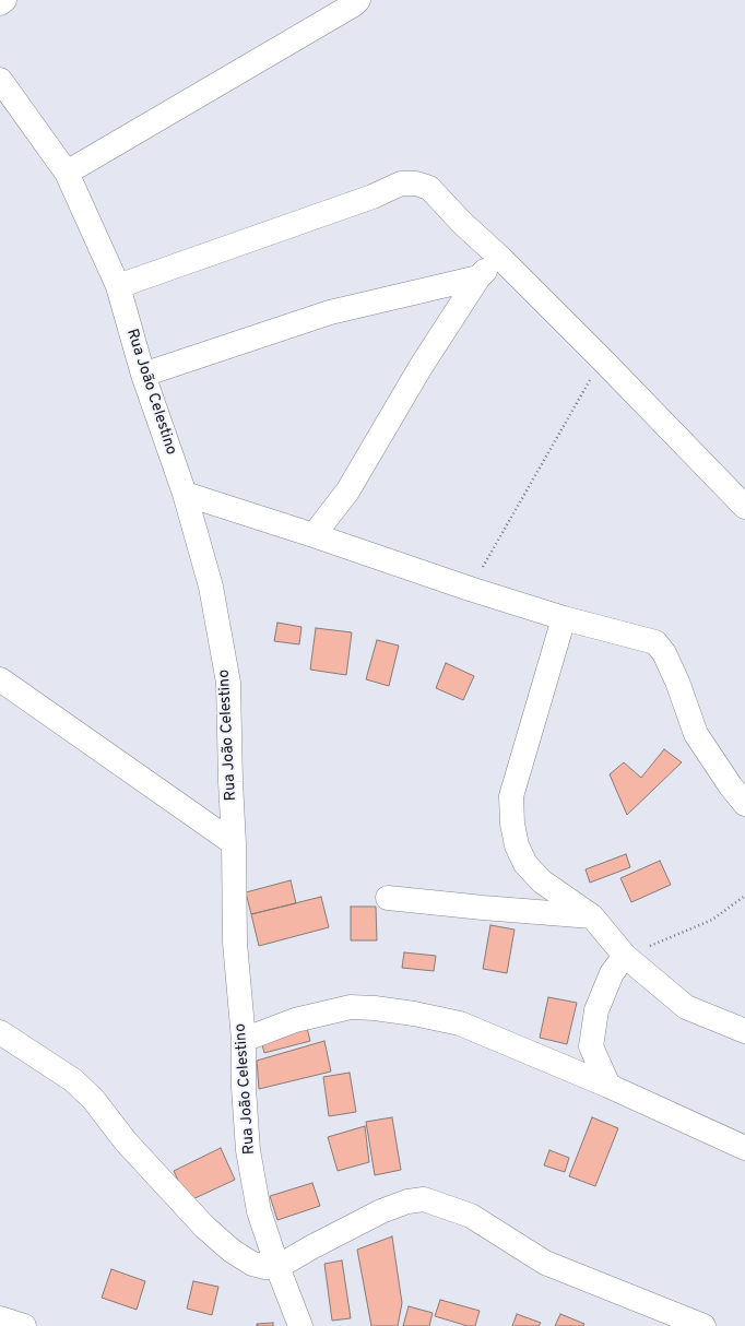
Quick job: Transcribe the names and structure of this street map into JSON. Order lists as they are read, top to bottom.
{
  "streets": {
    "street": ["Rua João Celestino"]
  }
}
